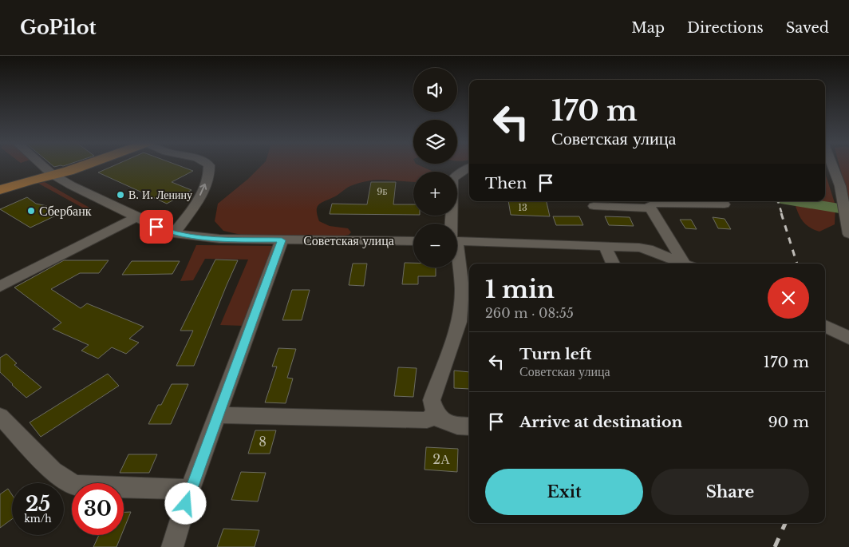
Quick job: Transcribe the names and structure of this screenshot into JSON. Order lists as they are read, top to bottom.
{
  "streets": {
    "street": ["Советская улица"]
  },
  "places": ["В. И. Ленину", "Сбербанк"],
  "house_numbers": [
    "9Б",
    "13",
    "8",
    "2А"
  ],
  "page": {
    "header": "GoPilot",
    "nav": ["Map", "Directions", "Saved"],
    "map_buttons": ["+", "−"],
    "turn": ["170 m", "Советская улица"],
    "then": "Then",
    "heading": ["1 min", "260 m · 08:55"],
    "list": [
      {
        "name": "Turn left",
        "note": "Советская улица",
        "value": "170 m"
      },
      {
        "name": "Arrive at destination",
        "value": "90 m"
      }
    ],
    "buttons": ["Exit", "Share"],
    "speed": "25 km/h",
    "limit": "30"
  }
}
